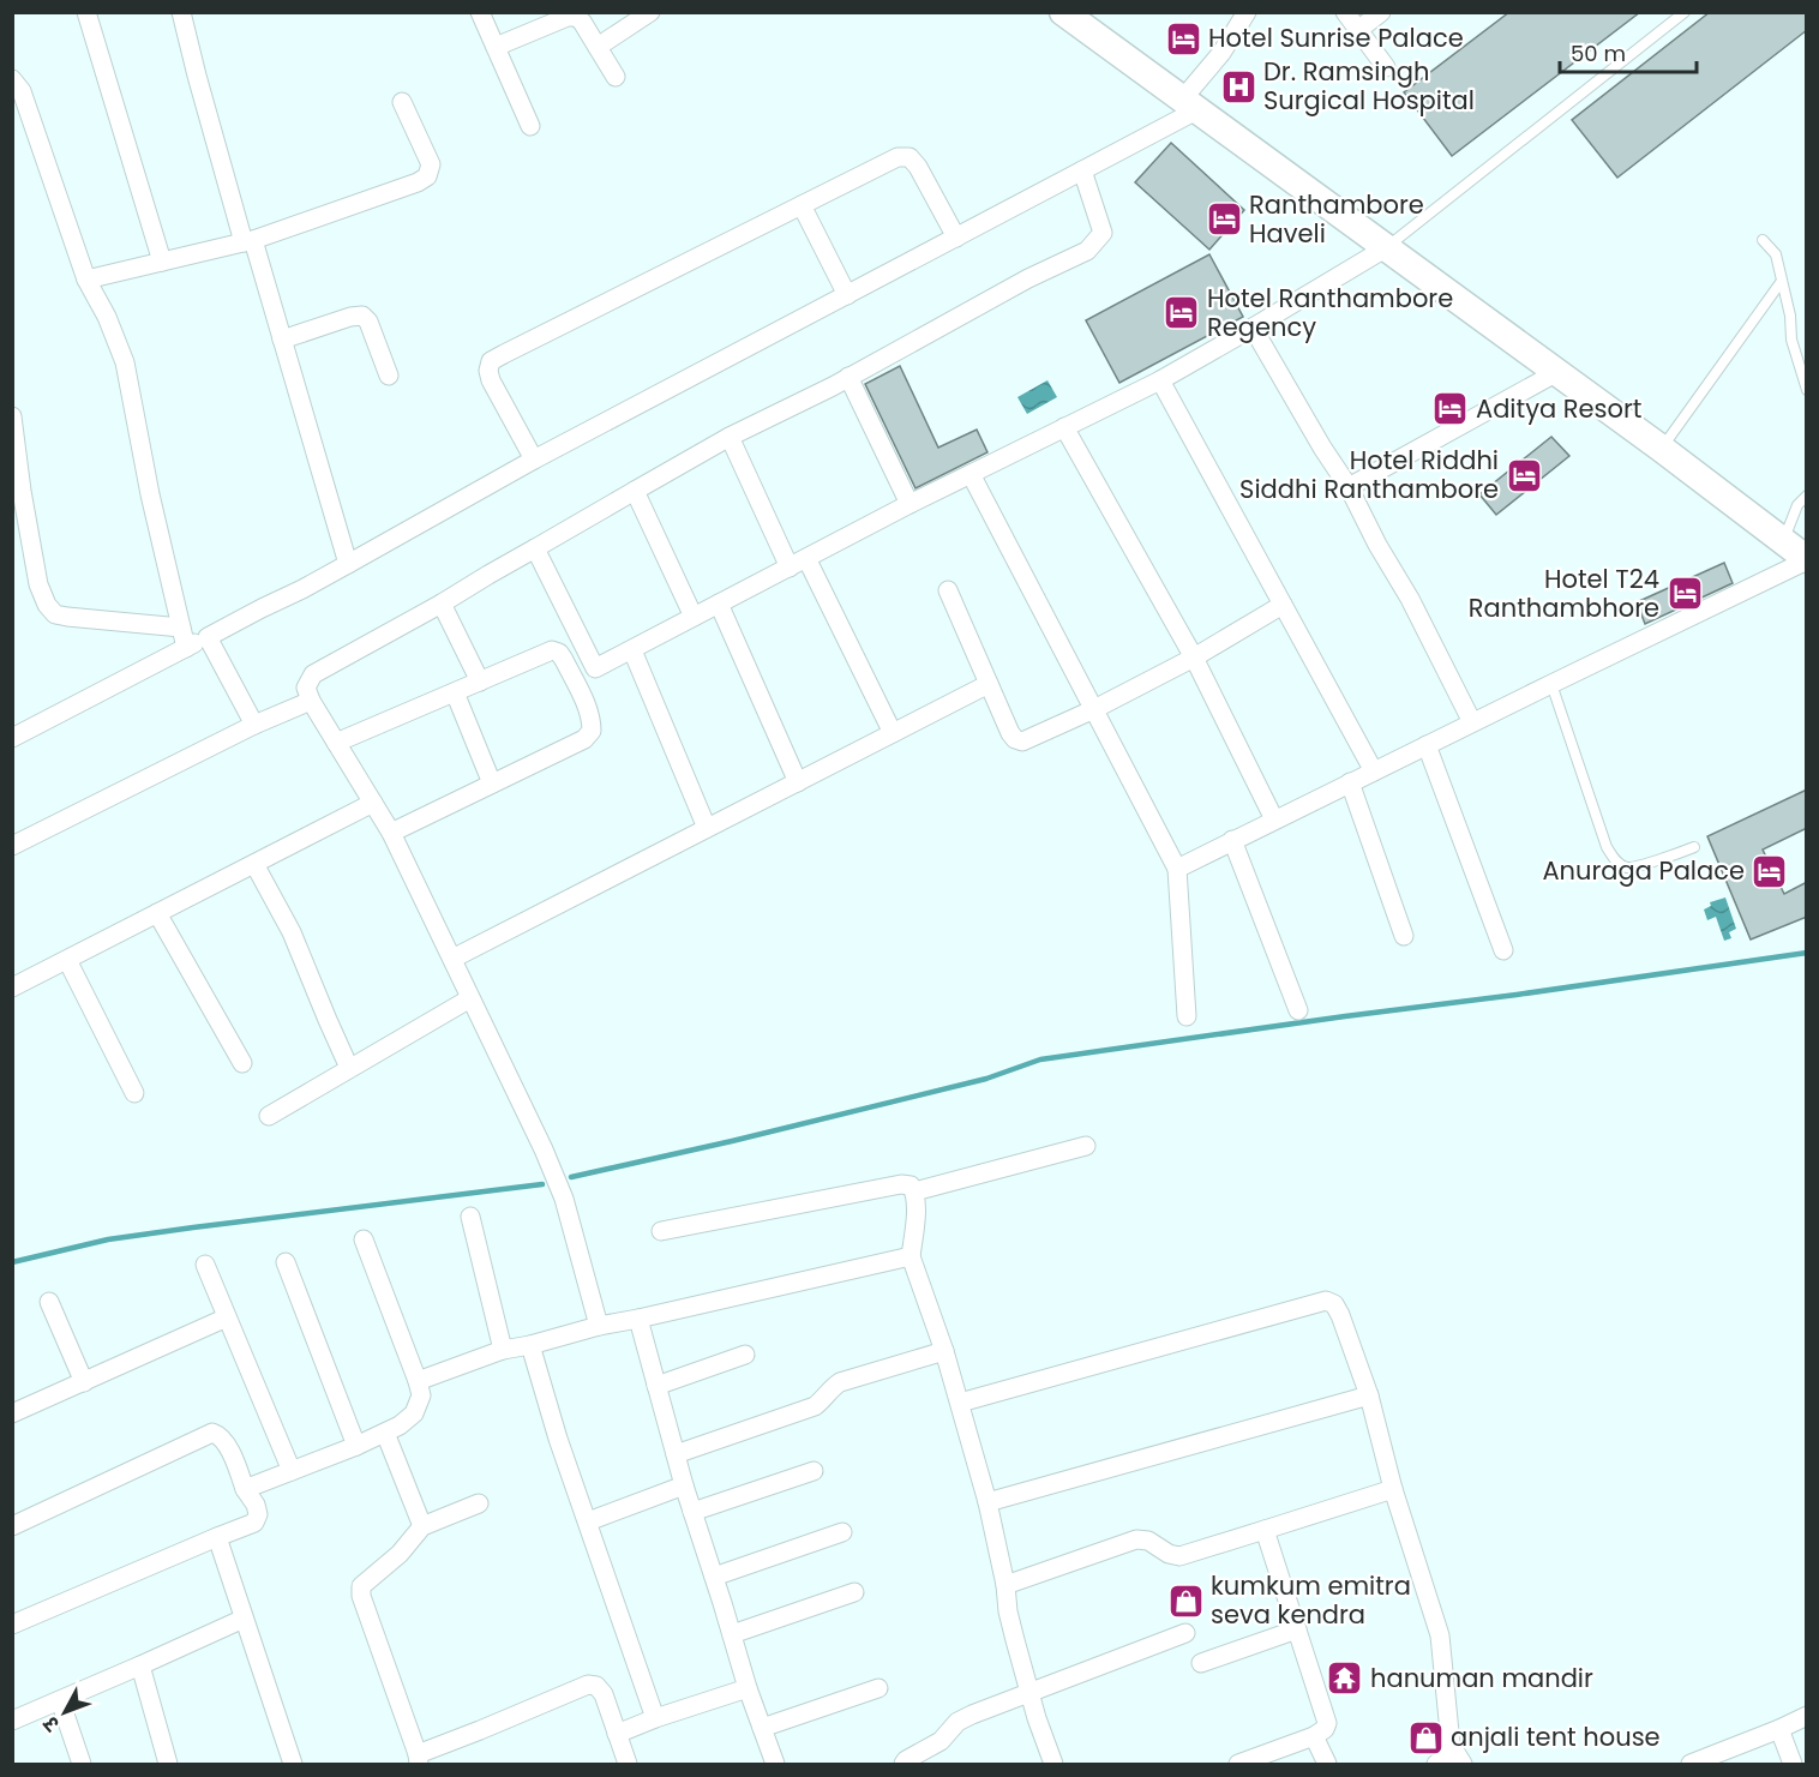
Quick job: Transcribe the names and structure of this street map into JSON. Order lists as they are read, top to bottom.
{
  "places": {
    "hotel": [
      "Hotel Sunrise Palace",
      "Ranthambore Haveli",
      "Hotel Ranthambore Regency",
      "Aditya Resort",
      "Hotel Riddhi Siddhi Ranthambore",
      "Hotel T24 Ranthambhore",
      "Anuraga Palace"
    ],
    "hospital": ["Dr. Ramsingh Surgical Hospital"],
    "shop": ["kumkum emitra seva kendra", "anjali tent house"],
    "temple": ["hanuman mandir"]
  },
  "scale_bar": "50 m",
  "north": "bottom left"
}
